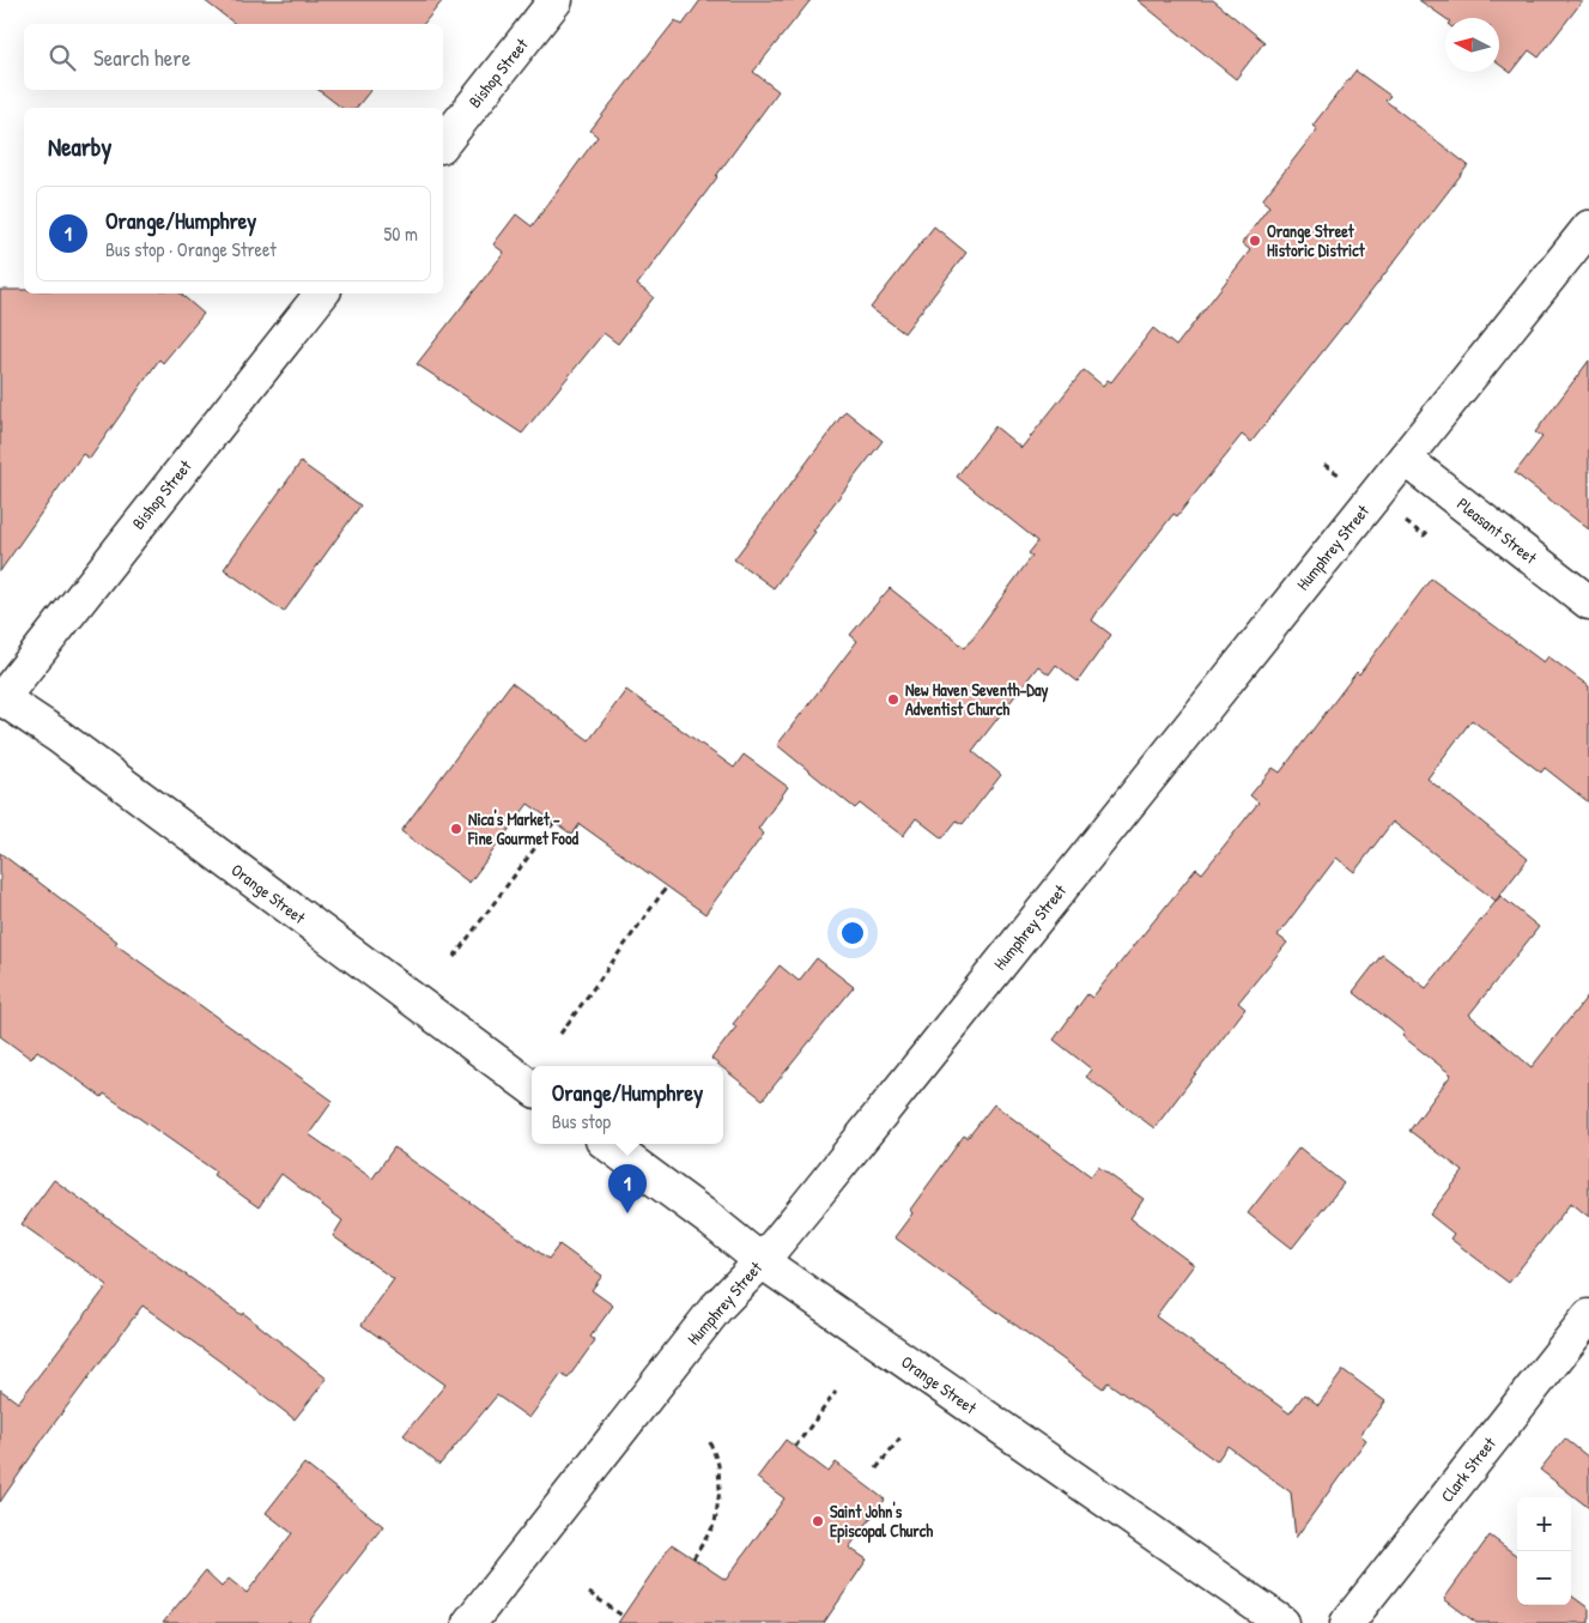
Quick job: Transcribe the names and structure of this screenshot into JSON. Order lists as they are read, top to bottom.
{
  "streets": {
    "street": [
      "Bishop Street",
      "Pleasant Street",
      "Humphrey Street",
      "Orange Street",
      "Clark Street"
    ]
  },
  "crossings": [
    ["Bishop Street", "Orange Street"],
    ["Pleasant Street", "Humphrey Street"],
    ["Humphrey Street", "Orange Street"]
  ],
  "places": [
    "Orange Street Historic District",
    "New Haven Seventh-Day Adventist Church",
    "Nica's Market - Fine Gourmet Food",
    "Saint John's Episcopal Church"
  ],
  "north": "left",
  "page": {
    "search": "Search here",
    "heading": "Nearby",
    "list": [
      {
        "mark": "1",
        "name": "Orange/Humphrey",
        "note": "Bus stop · Orange Street",
        "value": "50 m"
      }
    ],
    "popup": ["Orange/Humphrey", "Bus stop"],
    "pins": "1",
    "map_buttons": ["+", "−"]
  }
}
